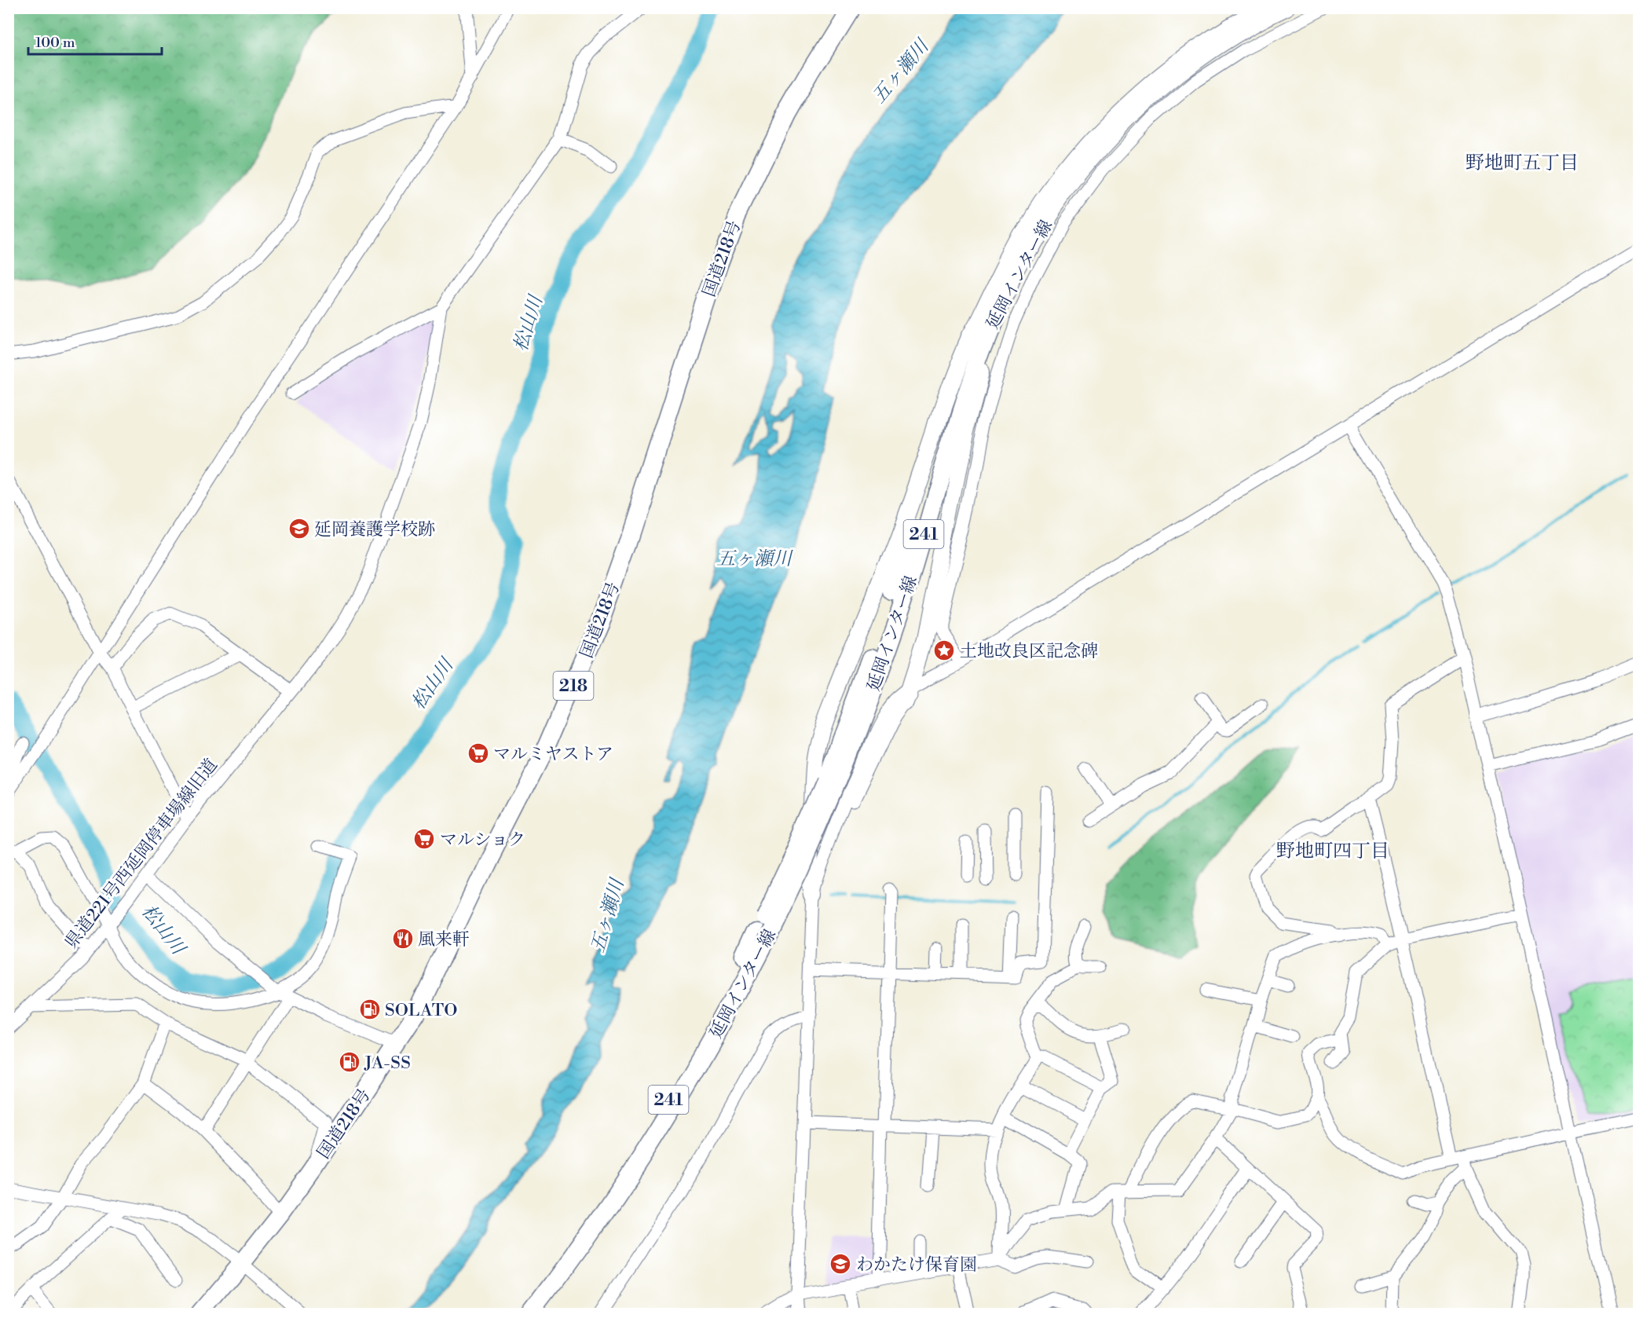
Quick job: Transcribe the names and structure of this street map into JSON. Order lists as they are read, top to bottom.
{
  "streets": {
    "highway": [
      "国道218号",
      "延岡インター線",
      "241",
      "218"
    ],
    "street": ["県道221号西延岡停車場線旧道"]
  },
  "crossings": [
    ["延岡インター線", "241"]
  ],
  "districts": ["野地町五丁目", "野地町四丁目"],
  "water": ["五ヶ瀬川", "松山川"],
  "places": {
    "school or university": ["延岡養護学校跡", "わかたけ保育園"],
    "place": ["土地改良区記念碑"],
    "supermarket": ["マルミヤストア", "マルショク"],
    "restaurant": ["風来軒"],
    "fuel station": ["SOLATO", "JA-SS"]
  },
  "scale_bar": "100 m"
}
